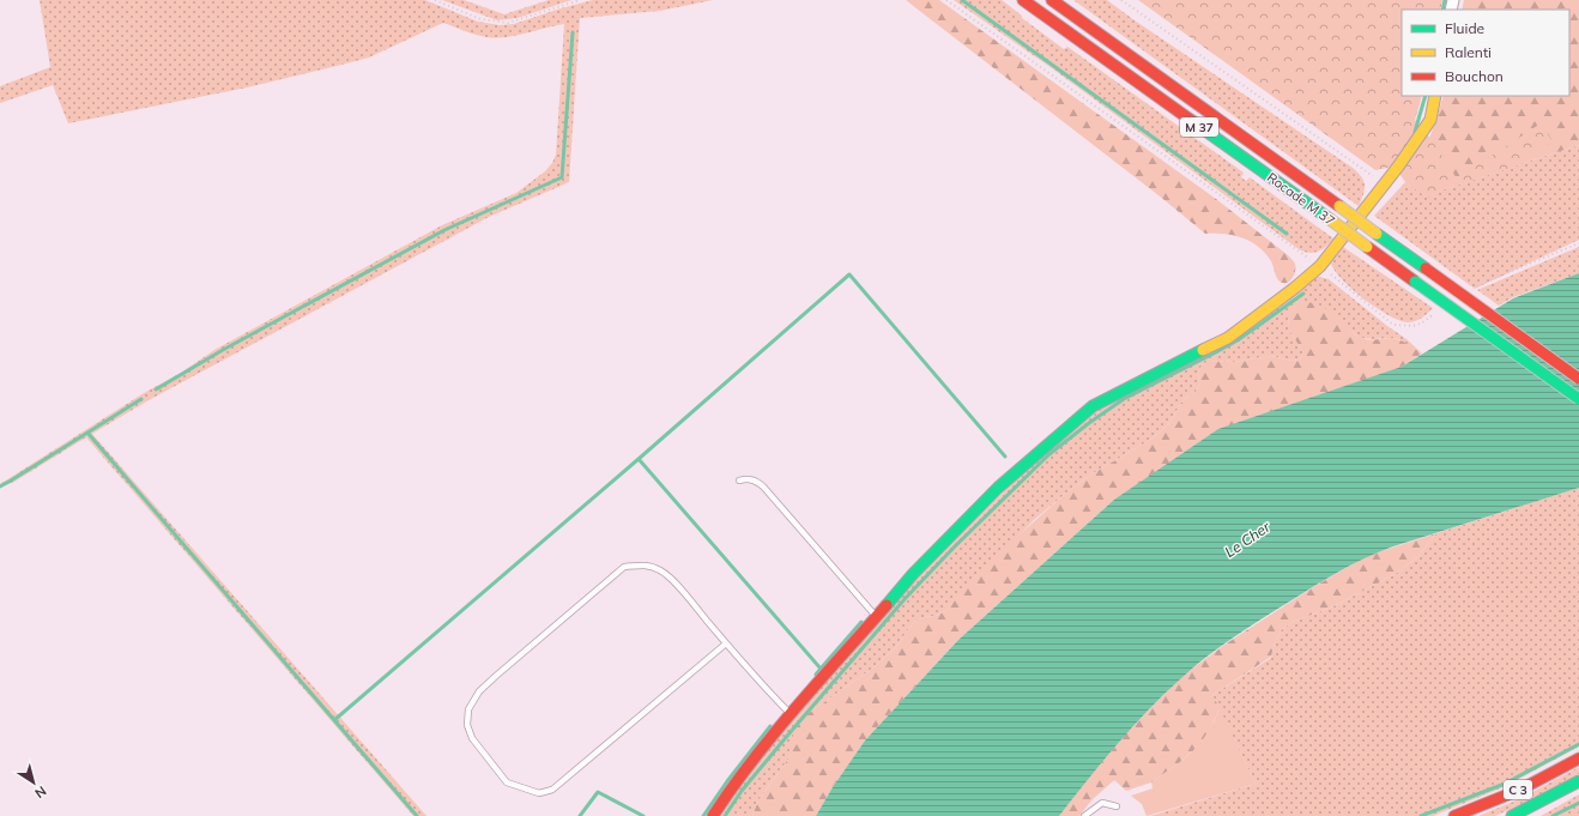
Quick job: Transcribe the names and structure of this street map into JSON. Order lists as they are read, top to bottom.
{
  "streets": {
    "main road": ["M 37", "Rocade M 37", "C 3"]
  },
  "water": ["Le Cher"],
  "legend": ["Fluide", "Ralenti", "Bouchon"],
  "north": "bottom right"
}
